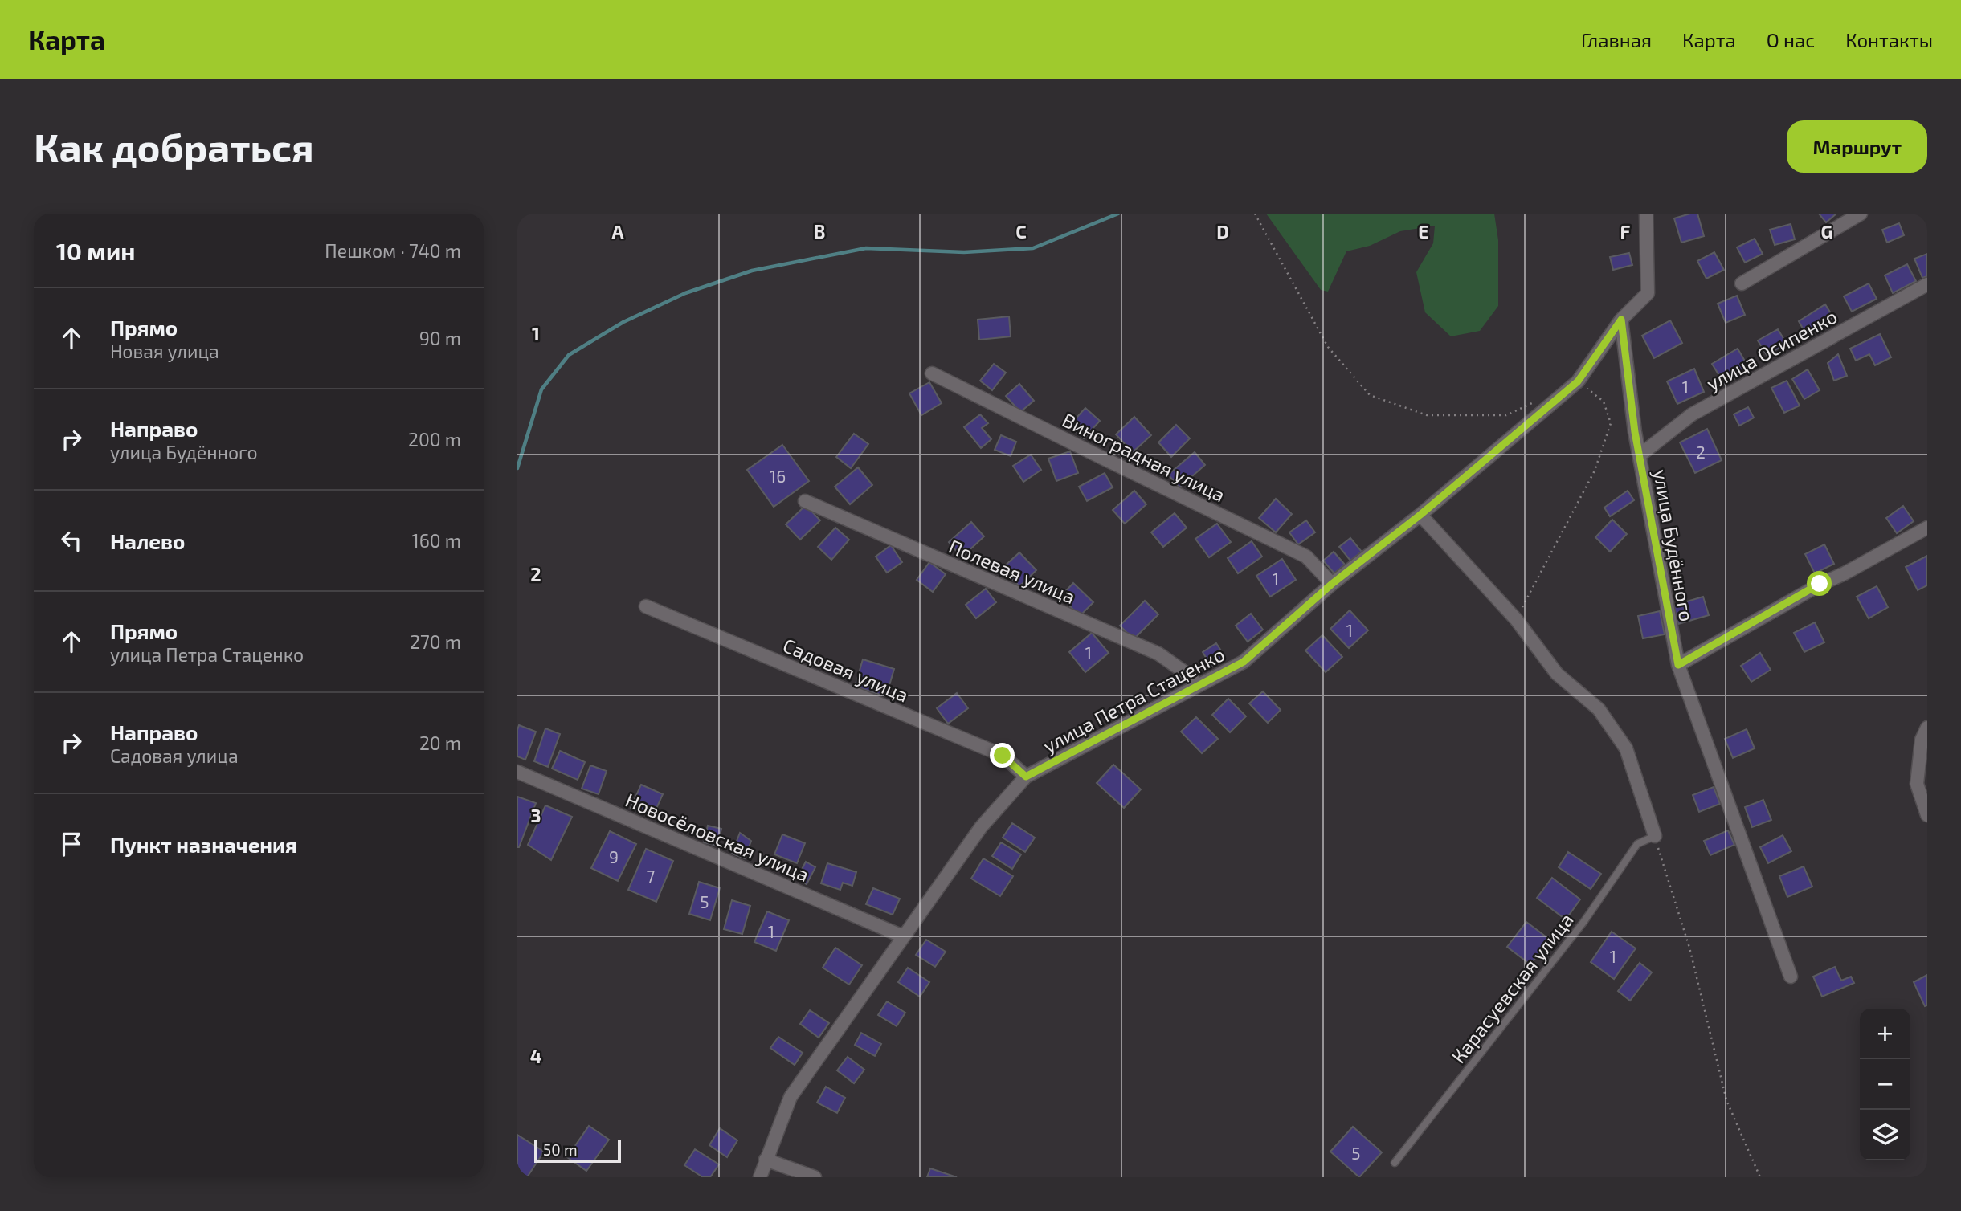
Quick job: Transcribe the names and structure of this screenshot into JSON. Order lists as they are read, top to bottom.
{
  "streets": {
    "street": [
      "улица Осипенко",
      "Виноградная улица",
      "улица Будённого",
      "Полевая улица",
      "Садовая улица",
      "улица Петра Стаценко",
      "Новосёловская улица"
    ],
    "lane": ["Карасуевская улица"]
  },
  "crossings": [
    ["улица Осипенко", "улица Будённого"],
    ["Виноградная улица", "улица Петра Стаценко"],
    ["улица Будённого", "улица Петра Стаценко"],
    ["Полевая улица", "улица Петра Стаценко"],
    ["Садовая улица", "улица Петра Стаценко"],
    ["улица Петра Стаценко", "Новосёловская улица"]
  ],
  "house_numbers": [
    "1",
    "2",
    "16",
    "1",
    "1",
    "1",
    "9",
    "7",
    "5",
    "1",
    "1",
    "5"
  ],
  "scale_bar": "50 m",
  "page": {
    "header": "Карта",
    "nav": [
      "Главная",
      "Карта",
      "О нас",
      "Контакты"
    ],
    "buttons": "Маршрут",
    "title": "Как добраться",
    "heading": ["10 мин", "Пешком · 740 m"],
    "list": [
      ["Прямо", "Новая улица", "90 m"],
      ["Направо", "улица Будённого", "200 m"],
      ["Налево", "160 m"],
      ["Прямо", "улица Петра Стаценко", "270 m"],
      ["Направо", "Садовая улица", "20 m"],
      "Пункт назначения"
    ],
    "map_buttons": ["+", "−"],
    "scale": "50 m"
  },
  "grid": {
    "columns": [
      "A",
      "B",
      "C",
      "D",
      "E",
      "F",
      "G"
    ],
    "rows": [
      "1",
      "2",
      "3",
      "4"
    ]
  }
}
